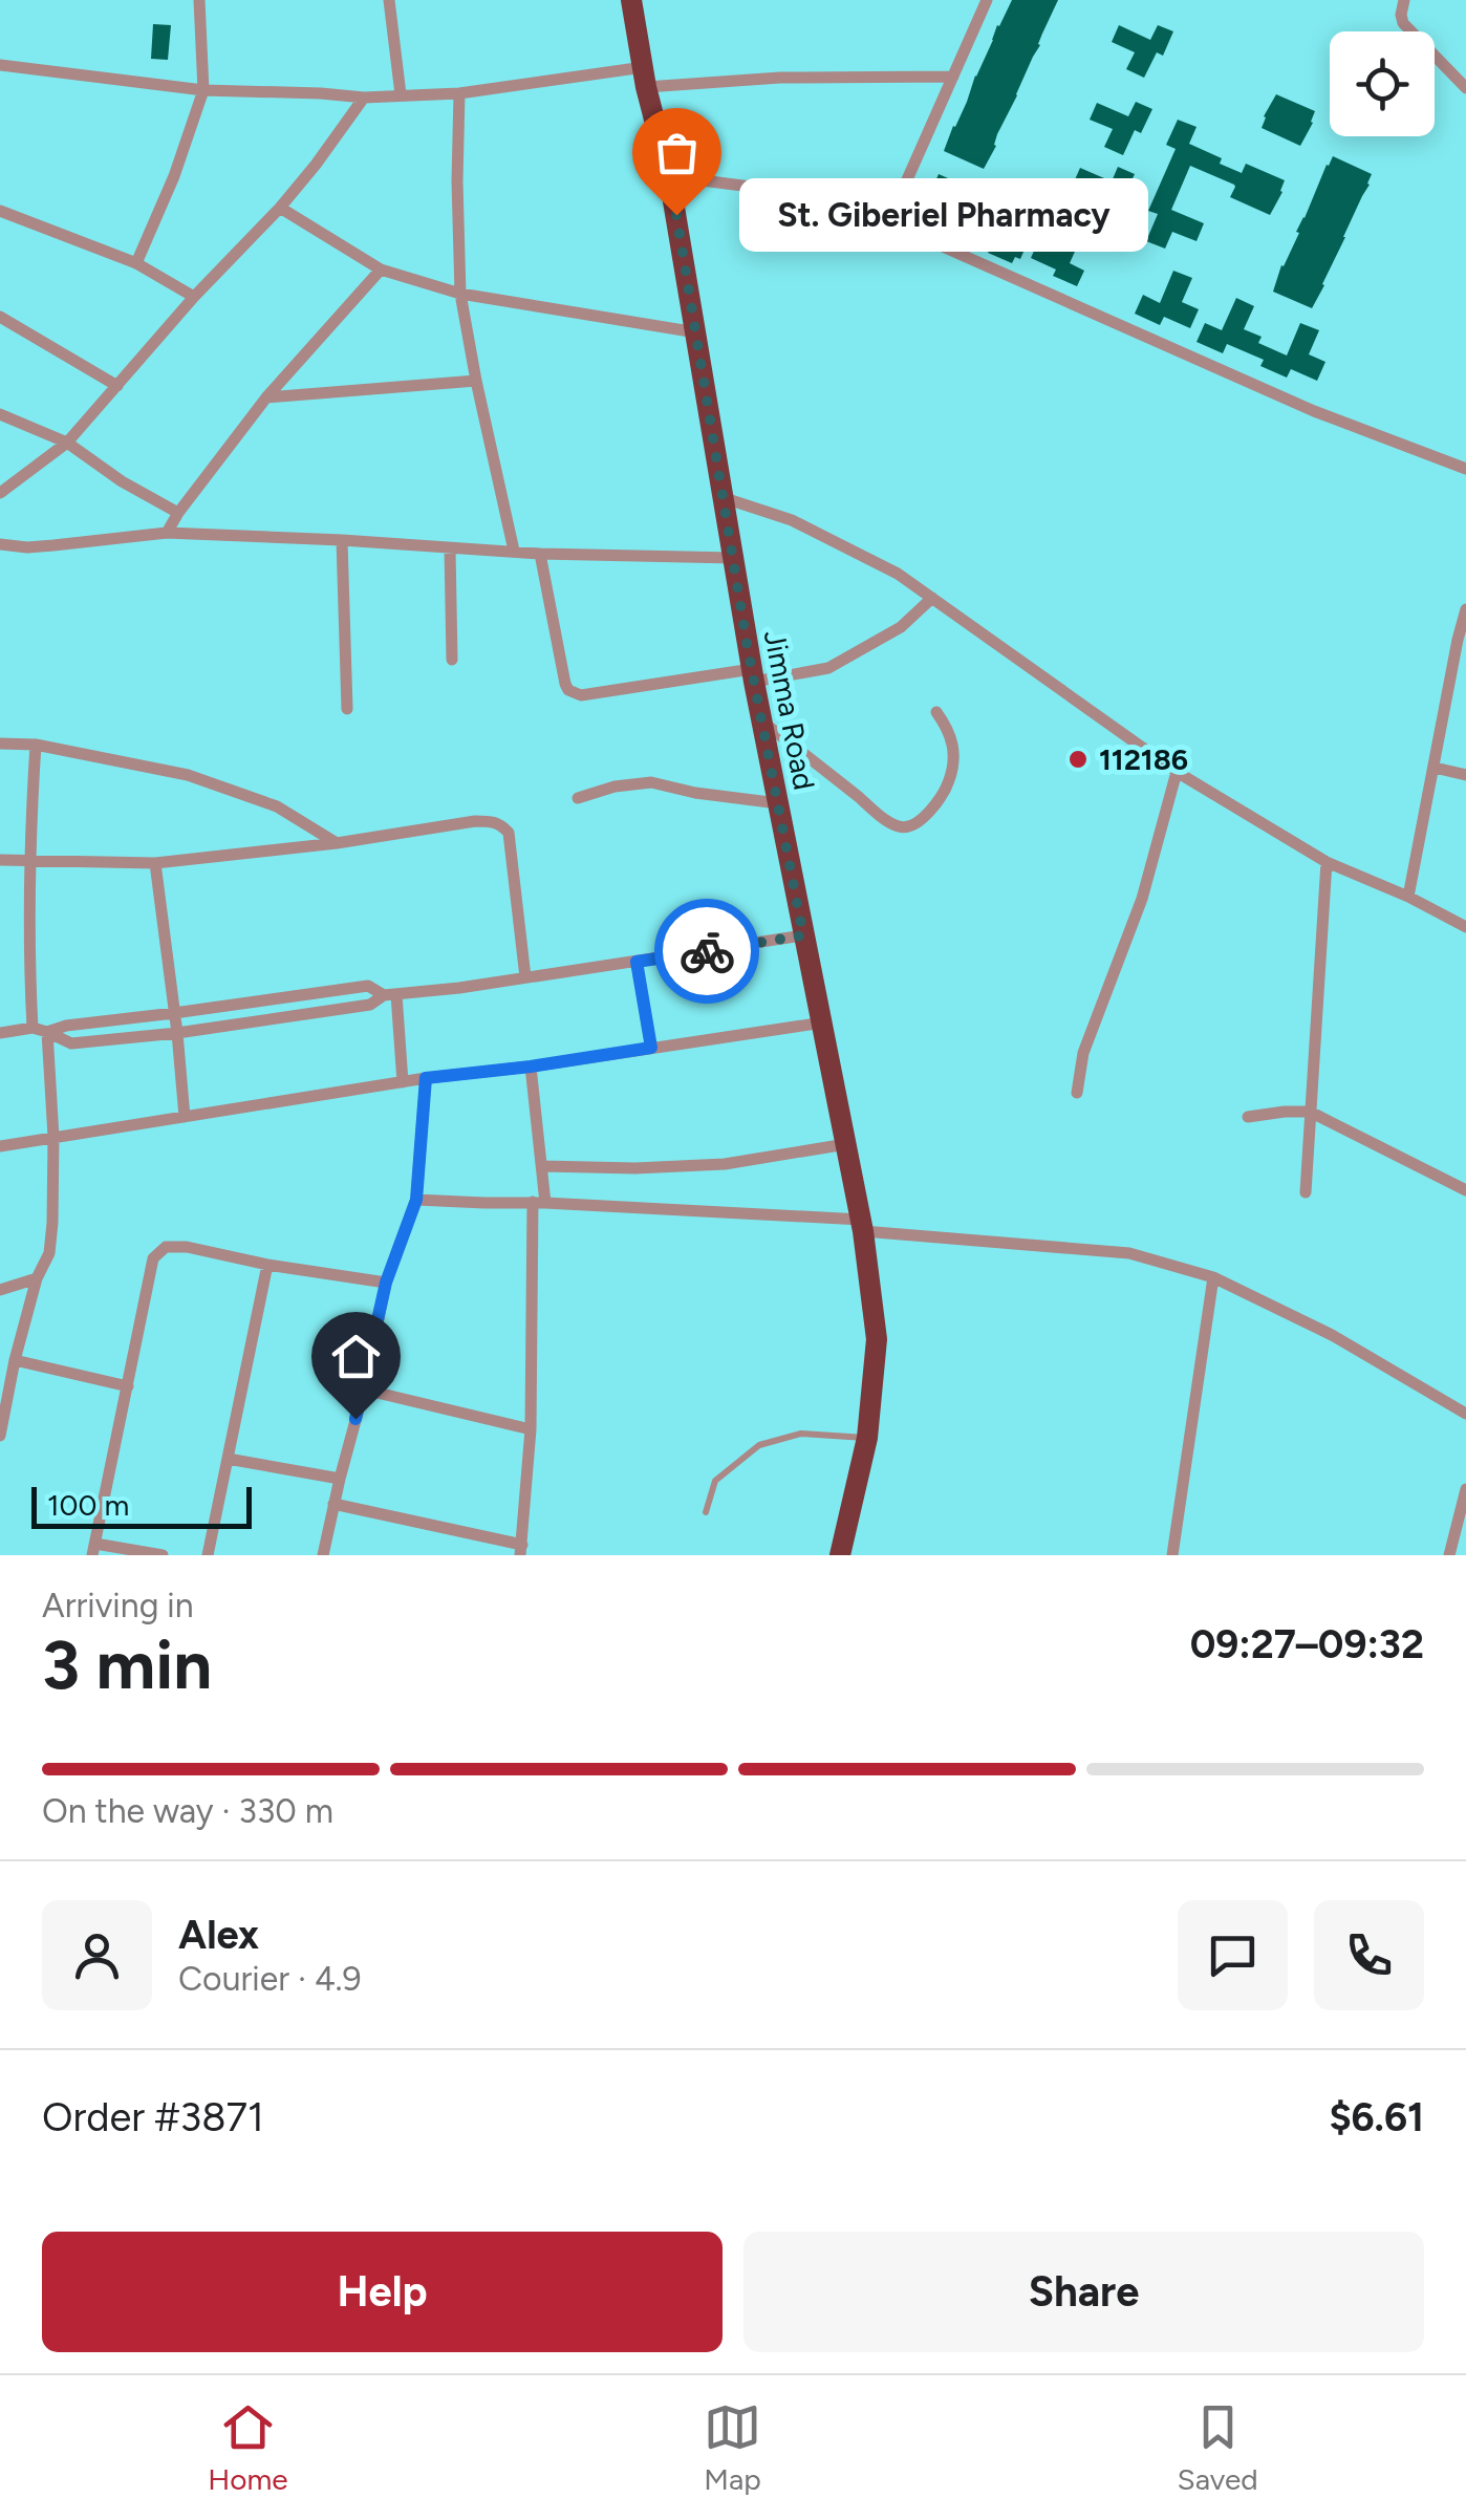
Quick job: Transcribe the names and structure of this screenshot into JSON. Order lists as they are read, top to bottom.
{
  "streets": {
    "highway": ["Jimma Road"]
  },
  "places": ["St. Giberiel Pharmacy", "112186"],
  "scale_bar": "100 m",
  "page": {
    "bubble": "St. Giberiel Pharmacy",
    "scale": "100 m",
    "heading": ["3 min", "Arriving in", "09:27–09:32"],
    "panel": [
      "Alex",
      "Courier · 4.9",
      "Order #3871",
      "$6.61"
    ],
    "bar": "On the way · 330 m",
    "buttons": ["Help", "Share"],
    "tabs": ["Home", "Map", "Saved"]
  }
}
